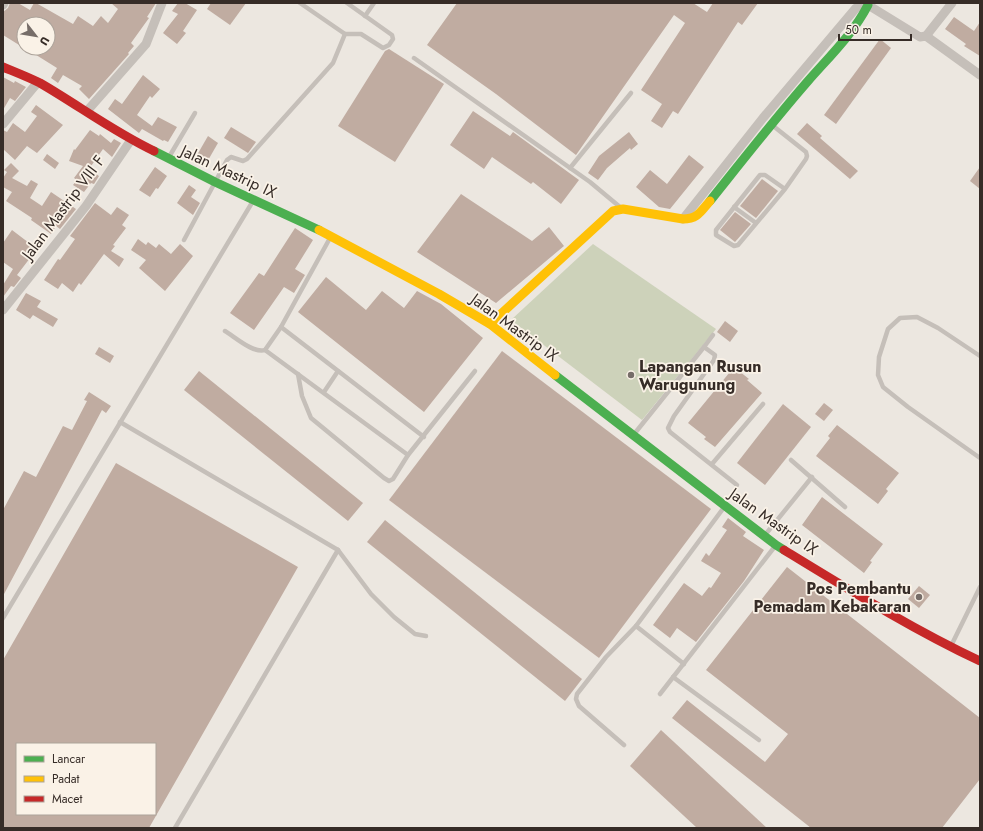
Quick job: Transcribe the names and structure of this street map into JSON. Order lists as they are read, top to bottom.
{
  "streets": {
    "street": ["Jalan Mastrip IX", "Jalan Mastrip VIII F"]
  },
  "crossings": [
    ["Jalan Mastrip IX", "Jalan Mastrip VIII F"]
  ],
  "places": ["Lapangan Rusun Warugunung", "Pos Pembantu Pemadam Kebakaran"],
  "legend": ["Lancar", "Padat", "Macet"],
  "scale_bar": "50 m",
  "north": "bottom right"
}
